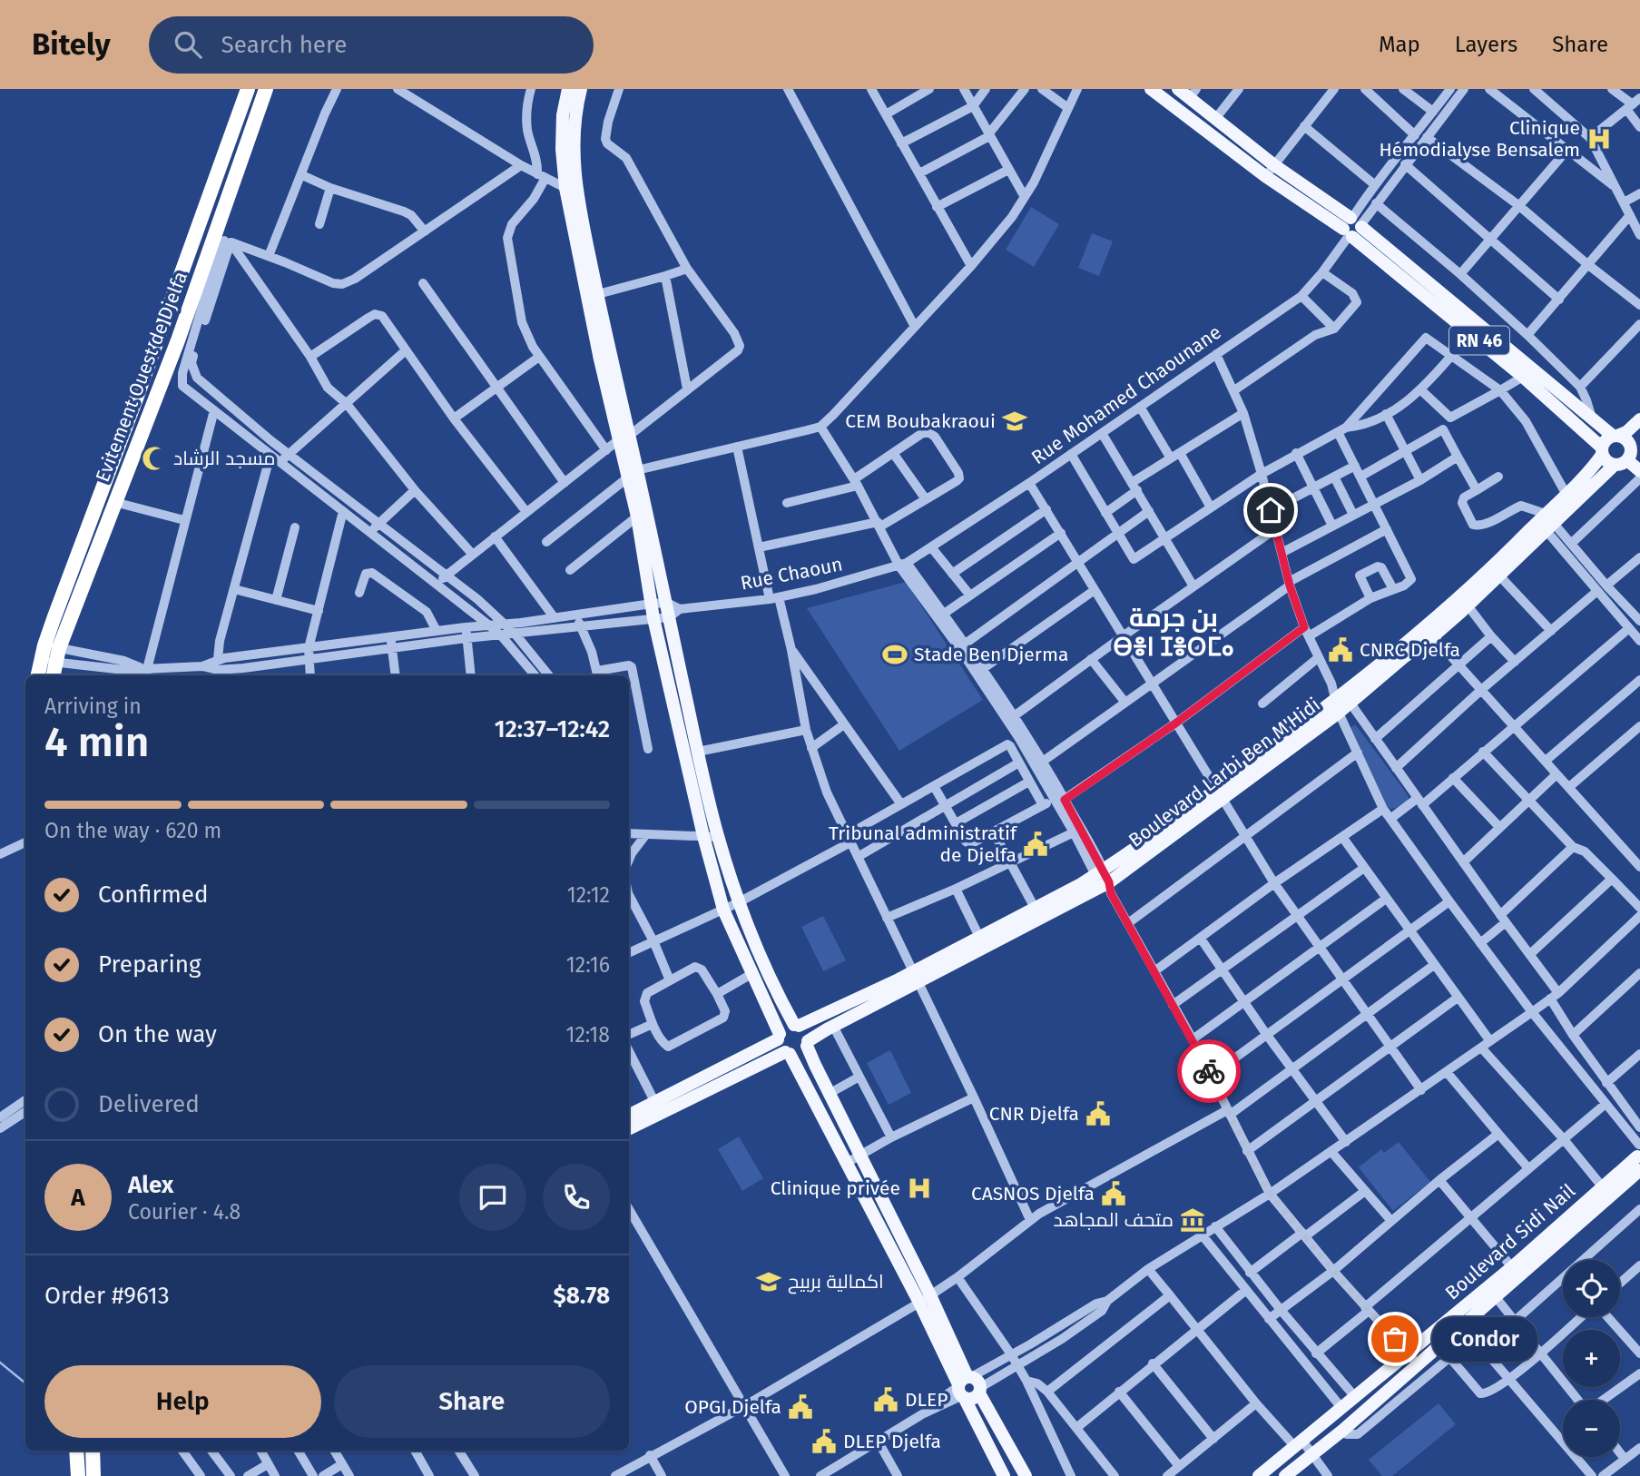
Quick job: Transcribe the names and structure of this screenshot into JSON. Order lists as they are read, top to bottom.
{
  "streets": {
    "highway": ["Evitement Ouest de Djelfa"],
    "main road": ["RN 46", "Boulevard Larbi Ben M'Hidi", "Boulevard Sidi Nail"],
    "street": ["Rue Mohamed Chaounane", "Rue Chaoun"]
  },
  "crossings": [
    ["RN 46", "Rue Mohamed Chaounane"],
    ["RN 46", "Boulevard Larbi Ben M'Hidi"],
    ["Rue Mohamed Chaounane", "Rue Chaoun"]
  ],
  "districts": ["بن جرمة ⴱⴻⵏ ⵊⴻⵔⵎⴰ"],
  "places": {
    "hospital": ["Clinique Hémodialyse Bensalem", "Clinique privée"],
    "school or university": ["CEM Boubakraoui", "اكمالية بربيح"],
    "mosque": ["مسجد الرشاد"],
    "public building": [
      "CNRC Djelfa",
      "Tribunal administratif de Djelfa",
      "CNR Djelfa",
      "CASNOS Djelfa",
      "DLEP",
      "OPGI Djelfa",
      "DLEP Djelfa"
    ],
    "sports": ["Stade Ben Djerma"],
    "museum": ["متحف المجاهد"],
    "other": ["Condor"]
  },
  "page": {
    "header": "Bitely",
    "search": "Search here",
    "nav": ["Map", "Layers", "Share"],
    "heading": ["4 min", "Arriving in", "12:37–12:42"],
    "panel": [
      "Alex",
      "Courier · 4.8",
      "Order #9613",
      "$8.78"
    ],
    "bar": "On the way · 620 m",
    "list": [
      ["Confirmed", "12:12"],
      ["Preparing", "12:16"],
      ["On the way", "12:18"],
      "Delivered"
    ],
    "round": "A",
    "map_buttons": ["+", "−"],
    "bubble": "Condor",
    "buttons": ["Help", "Share"]
  }
}
